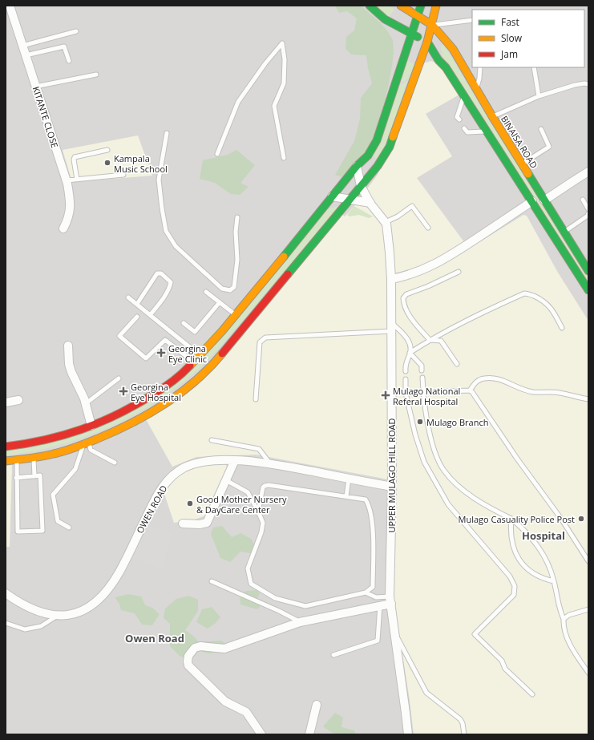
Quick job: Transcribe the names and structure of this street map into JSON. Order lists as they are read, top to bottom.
{
  "streets": {
    "main road": ["BINAISA ROAD"],
    "street": ["KITANTE CLOSE", "UPPER MULAGO HILL ROAD", "OWEN ROAD"]
  },
  "crossings": [
    ["UPPER MULAGO HILL ROAD", "OWEN ROAD"]
  ],
  "districts": ["Hospital", "Owen Road"],
  "places": {
    "other": [
      "Kampala Music School",
      "Mulago Branch",
      "Good Mother Nursery & DayCare Center",
      "Mulago Casuality Police Post"
    ],
    "health": ["Georgina Eye Clinic", "Georgina Eye Hospital", "Mulago National Referal Hospital"]
  },
  "legend": ["Fast", "Slow", "Jam"]
}
